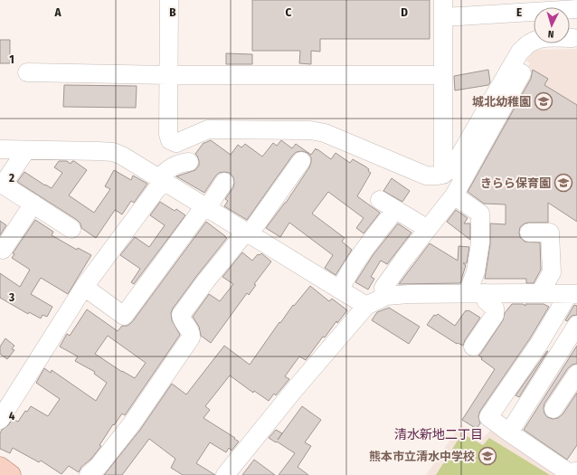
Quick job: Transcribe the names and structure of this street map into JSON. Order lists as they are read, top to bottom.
{
  "districts": ["清水新地二丁目"],
  "places": {
    "school or university": ["城北幼稚園", "きらら保育園", "熊本市立清水中学校"]
  },
  "north": "bottom",
  "grid": {
    "columns": [
      "A",
      "B",
      "C",
      "D",
      "E"
    ],
    "rows": [
      "1",
      "2",
      "3",
      "4"
    ]
  }
}
